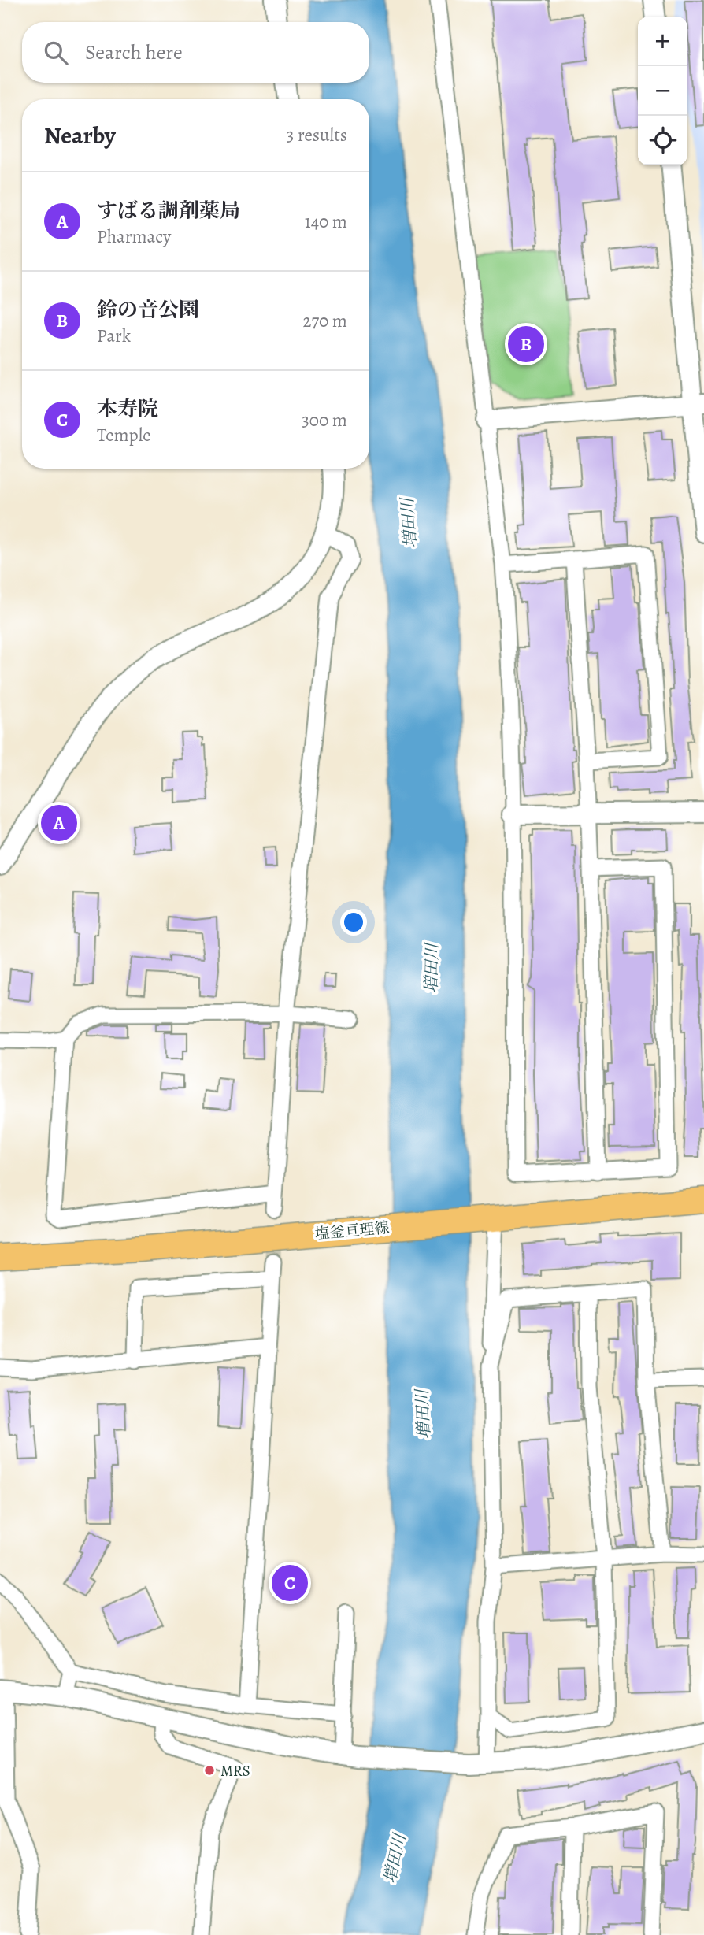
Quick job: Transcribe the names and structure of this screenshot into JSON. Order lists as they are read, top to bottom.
{
  "streets": {
    "main road": ["塩釜亘理線"]
  },
  "water": ["増田川"],
  "places": ["MRS"],
  "page": {
    "map_buttons": ["+", "−"],
    "search": "Search here",
    "heading": ["Nearby", "3 results"],
    "list": [
      {
        "mark": "A",
        "name": "すばる調剤薬局",
        "note": "Pharmacy",
        "value": "140 m"
      },
      {
        "mark": "B",
        "name": "鈴の音公園",
        "note": "Park",
        "value": "270 m"
      },
      {
        "mark": "C",
        "name": "本寿院",
        "note": "Temple",
        "value": "300 m"
      }
    ],
    "pins": ["B", "A", "C"]
  }
}
